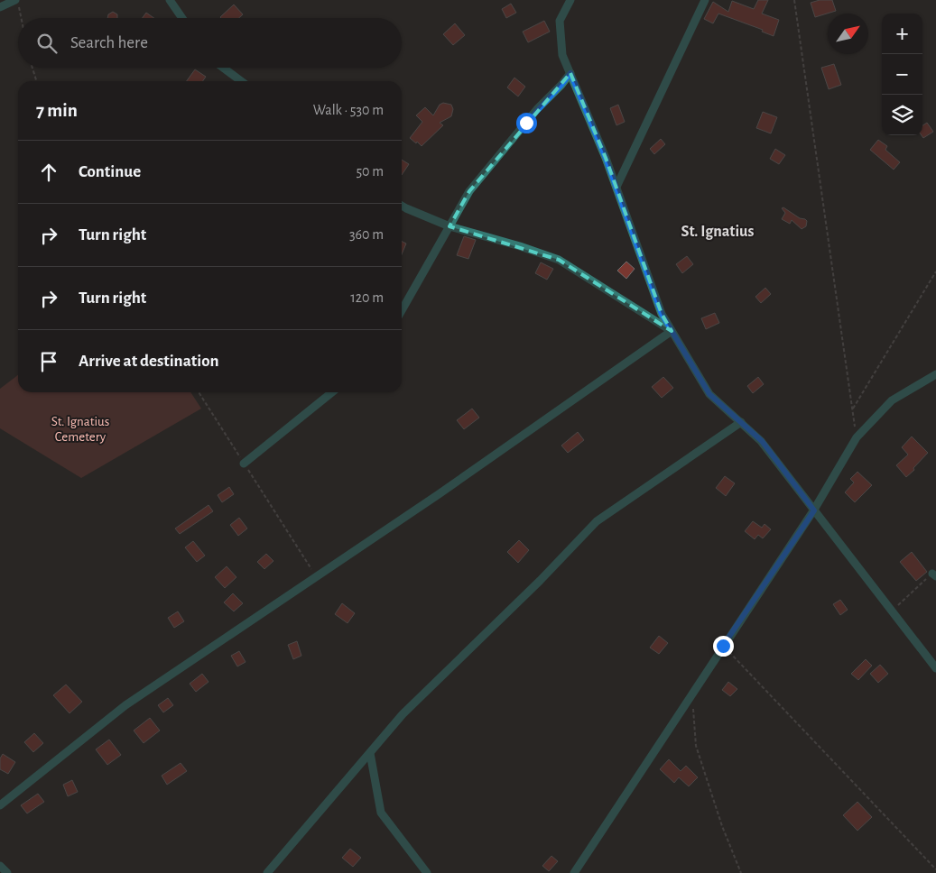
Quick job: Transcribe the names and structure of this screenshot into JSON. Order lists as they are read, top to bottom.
{
  "districts": ["St. Ignatius"],
  "parks": ["St. Ignatius Cemetery"],
  "north": "top right",
  "page": {
    "map_buttons": ["+", "−"],
    "search": "Search here",
    "heading": ["7 min", "Walk · 530 m"],
    "list": [
      ["Continue", "50 m"],
      ["Turn right", "360 m"],
      ["Turn right", "120 m"],
      "Arrive at destination"
    ]
  }
}
